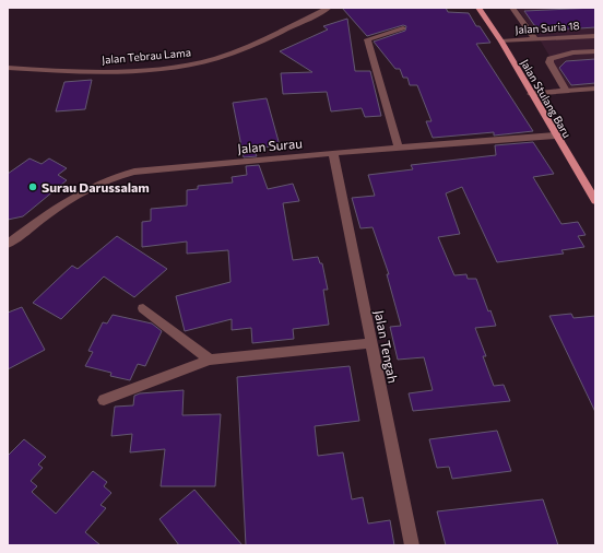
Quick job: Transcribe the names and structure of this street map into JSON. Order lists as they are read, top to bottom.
{
  "streets": {
    "main road": ["Jalan Stulang Baru"],
    "street": [
      "Jalan Suria 18",
      "Jalan Tebrau Lama",
      "Jalan Surau",
      "Jalan Tengah"
    ]
  },
  "crossings": [
    ["Jalan Suria 18", "Jalan Stulang Baru"],
    ["Jalan Stulang Baru", "Jalan Surau"],
    ["Jalan Surau", "Jalan Tengah"]
  ],
  "places": ["Surau Darussalam"]
}
